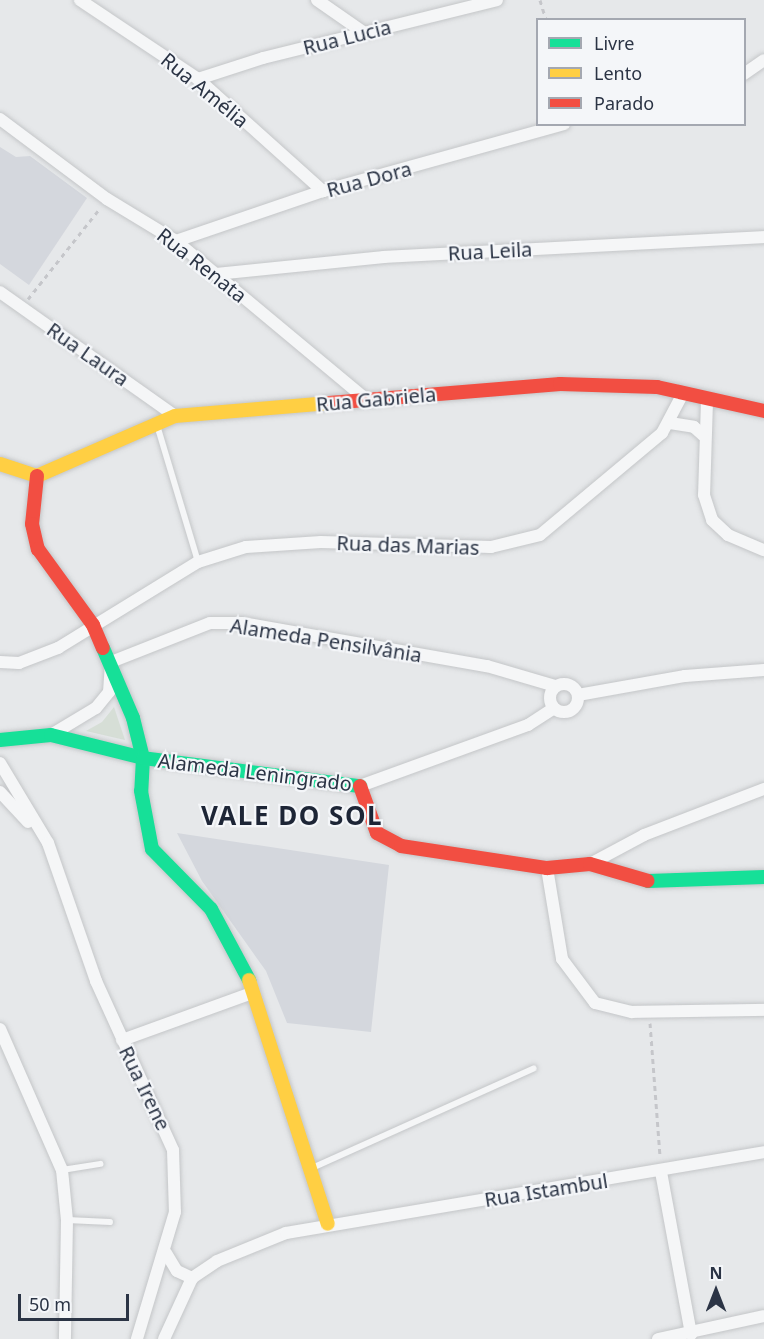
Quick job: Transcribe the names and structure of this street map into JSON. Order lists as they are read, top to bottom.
{
  "streets": {
    "street": [
      "Rua Lucia",
      "Rua Amélia",
      "Rua Dora",
      "Rua Leila",
      "Rua Renata",
      "Rua Laura",
      "Rua Gabriela",
      "Rua das Marias",
      "Alameda Pensilvânia",
      "Alameda Leningrado",
      "Rua Irene",
      "Rua Istambul"
    ]
  },
  "crossings": [
    ["Rua Lucia", "Rua Amélia"],
    ["Rua Amélia", "Rua Dora"],
    ["Rua Dora", "Rua Renata"],
    ["Rua Leila", "Rua Renata"],
    ["Rua Renata", "Rua Gabriela"],
    ["Rua Laura", "Rua Gabriela"],
    ["Rua Gabriela", "Rua das Marias"],
    ["Alameda Pensilvânia", "Alameda Leningrado"]
  ],
  "districts": ["VALE DO SOL"],
  "legend": ["Livre", "Lento", "Parado"],
  "scale_bar": "50 m",
  "north": "top"
}
